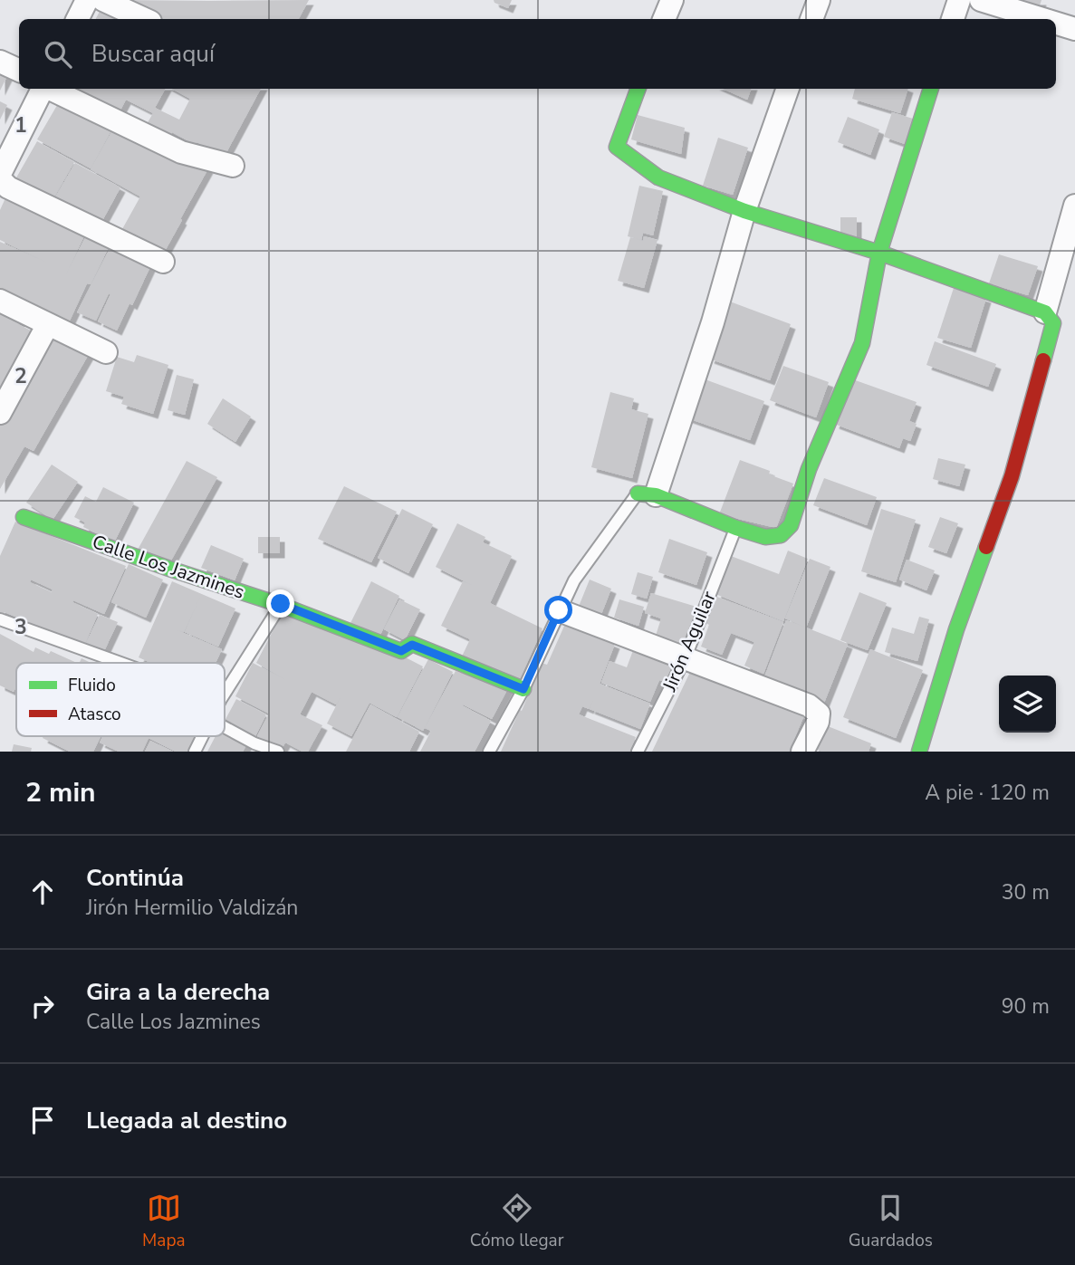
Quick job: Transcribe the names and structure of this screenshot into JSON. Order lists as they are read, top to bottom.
{
  "streets": {
    "street": ["Calle Los Jazmines"],
    "lane": ["Jirón Aguilar"]
  },
  "legend": ["Fluido", "Atasco"],
  "page": {
    "search": "Buscar aquí",
    "heading": ["2 min", "A pie · 120 m"],
    "list": [
      ["Continúa", "Jirón Hermilio Valdizán", "30 m"],
      ["Gira a la derecha", "Calle Los Jazmines", "90 m"],
      "Llegada al destino"
    ],
    "nav": ["Mapa", "Cómo llegar", "Guardados"]
  },
  "grid": {
    "rows": ["1", "2", "3"]
  }
}
